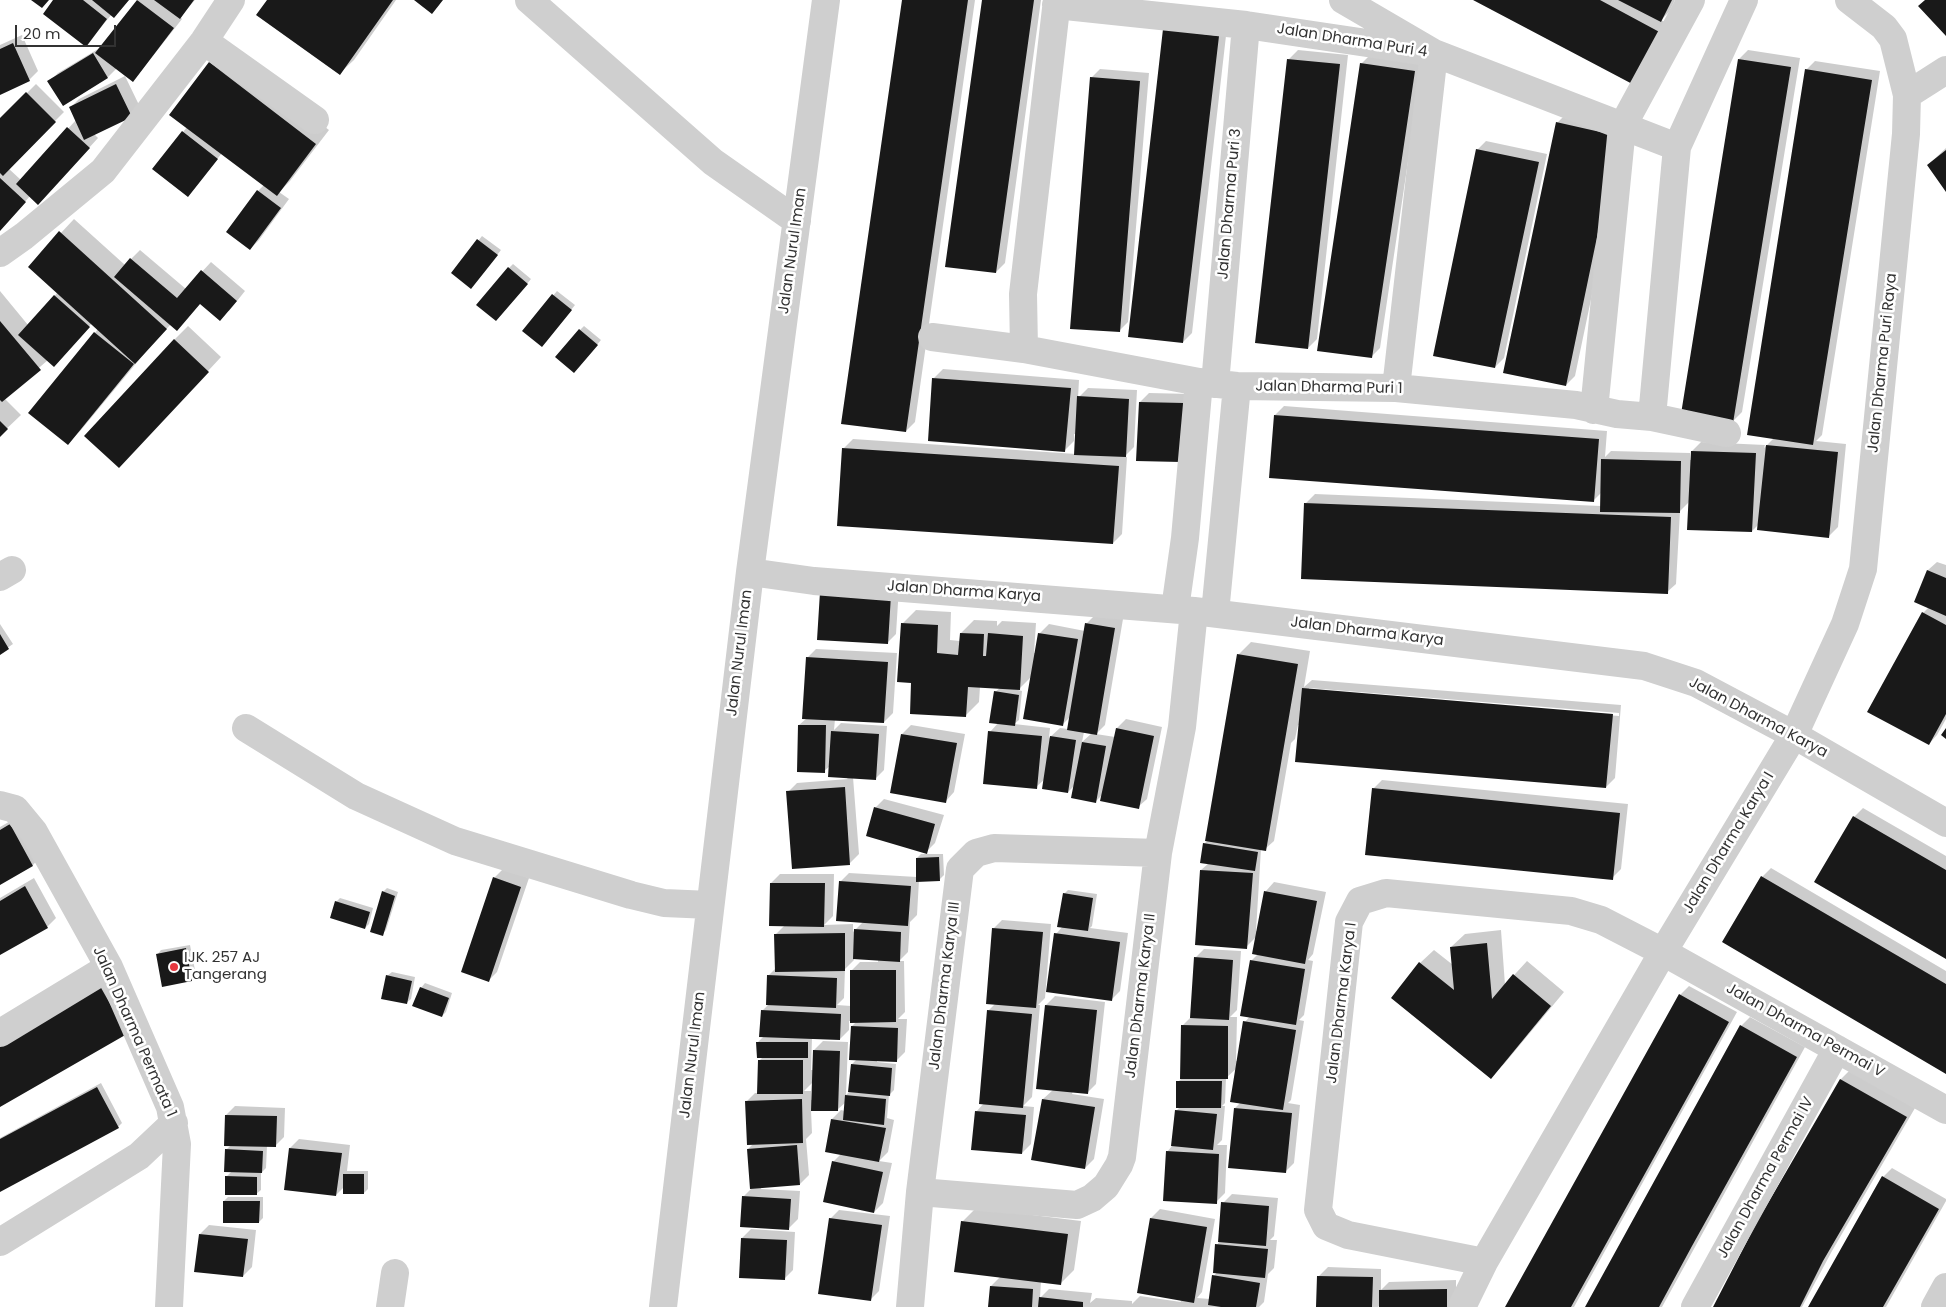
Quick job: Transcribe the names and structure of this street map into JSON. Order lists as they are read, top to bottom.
{
  "streets": {
    "street": [
      "Jalan Dharma Puri 4",
      "Jalan Dharma Puri 3",
      "Jalan Nurul Iman",
      "Jalan Dharma Puri Raya",
      "Jalan Dharma Puri 1",
      "Jalan Dharma Karya",
      "Jalan Dharma Karya I",
      "Jalan Dharma Karya III",
      "Jalan Dharma Karya II",
      "Jalan Dharma Permai V",
      "Jalan Dharma Permata 1",
      "Jalan Dharma Permai IV"
    ]
  },
  "crossings": [
    ["Jalan Dharma Puri 4", "Jalan Dharma Puri 3"],
    ["Jalan Dharma Puri 4", "Jalan Dharma Puri 1"],
    ["Jalan Dharma Puri 3", "Jalan Dharma Puri 1"],
    ["Jalan Nurul Iman", "Jalan Dharma Karya"],
    ["Jalan Dharma Puri Raya", "Jalan Dharma Karya"],
    ["Jalan Dharma Puri Raya", "Jalan Dharma Karya I"],
    ["Jalan Dharma Karya", "Jalan Dharma Karya I"],
    ["Jalan Dharma Karya", "Jalan Dharma Karya II"],
    ["Jalan Dharma Karya I", "Jalan Dharma Permai V"],
    ["Jalan Dharma Karya III", "Jalan Dharma Karya II"],
    ["Jalan Dharma Permai V", "Jalan Dharma Permai IV"]
  ],
  "places": ["IJK. 257 AJ Tangerang"],
  "scale_bar": "20 m"
}
